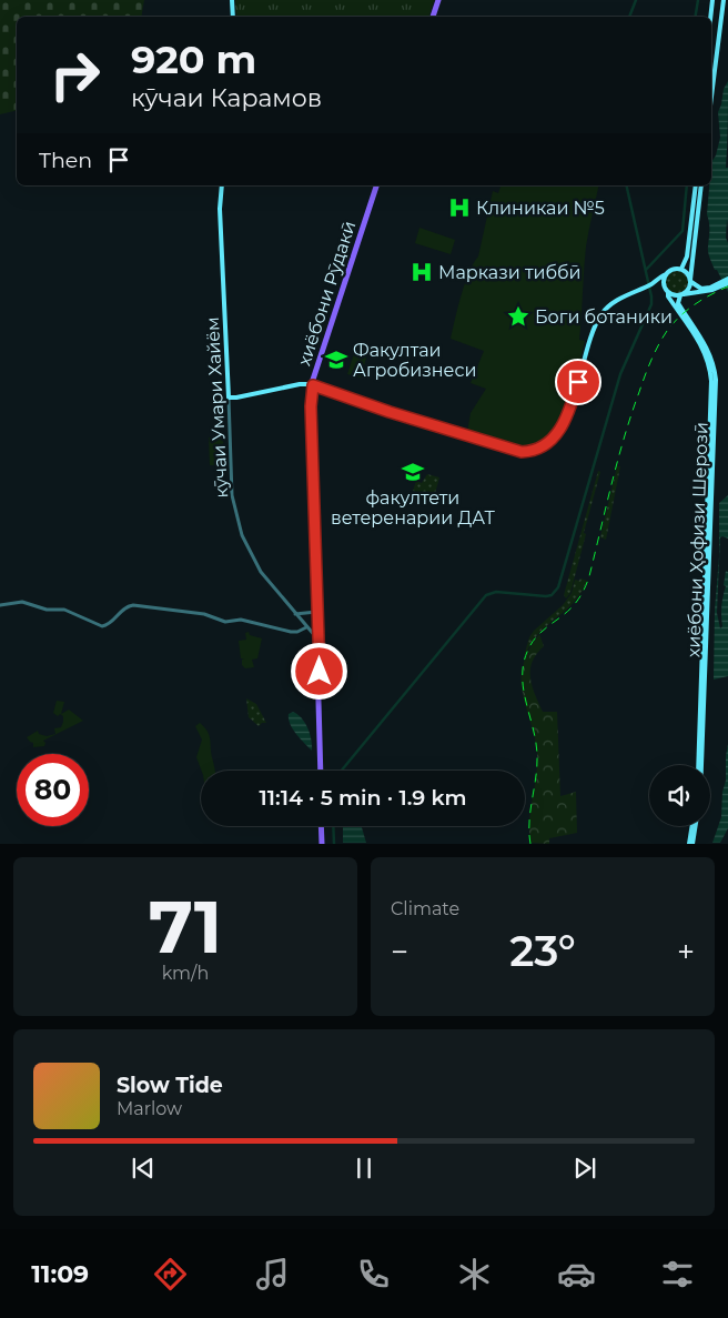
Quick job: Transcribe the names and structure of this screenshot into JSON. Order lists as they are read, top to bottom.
{
  "streets": {
    "main road": ["кӯчаи Умари Хайём", "хиёбони Ҳофизи Шерозӣ"]
  },
  "places": {
    "hospital": ["Клиникаи №5", "Маркази тиббӣ"],
    "place": ["Боги ботаники"],
    "school or university": ["Факултаи Агробизнеси", "факултети ветеренарии ДАТ"]
  },
  "page": {
    "turn": ["920 m", "кӯчаи Карамов"],
    "then": "Then",
    "limit": "80",
    "trip": "11:14 · 5 min · 1.9 km",
    "tile": [
      ["71", "km/h"],
      "Climate"
    ],
    "heat": ["−", "23°", "+"],
    "song": ["Slow Tide", "Marlow"],
    "tabs": "11:09"
  }
}
